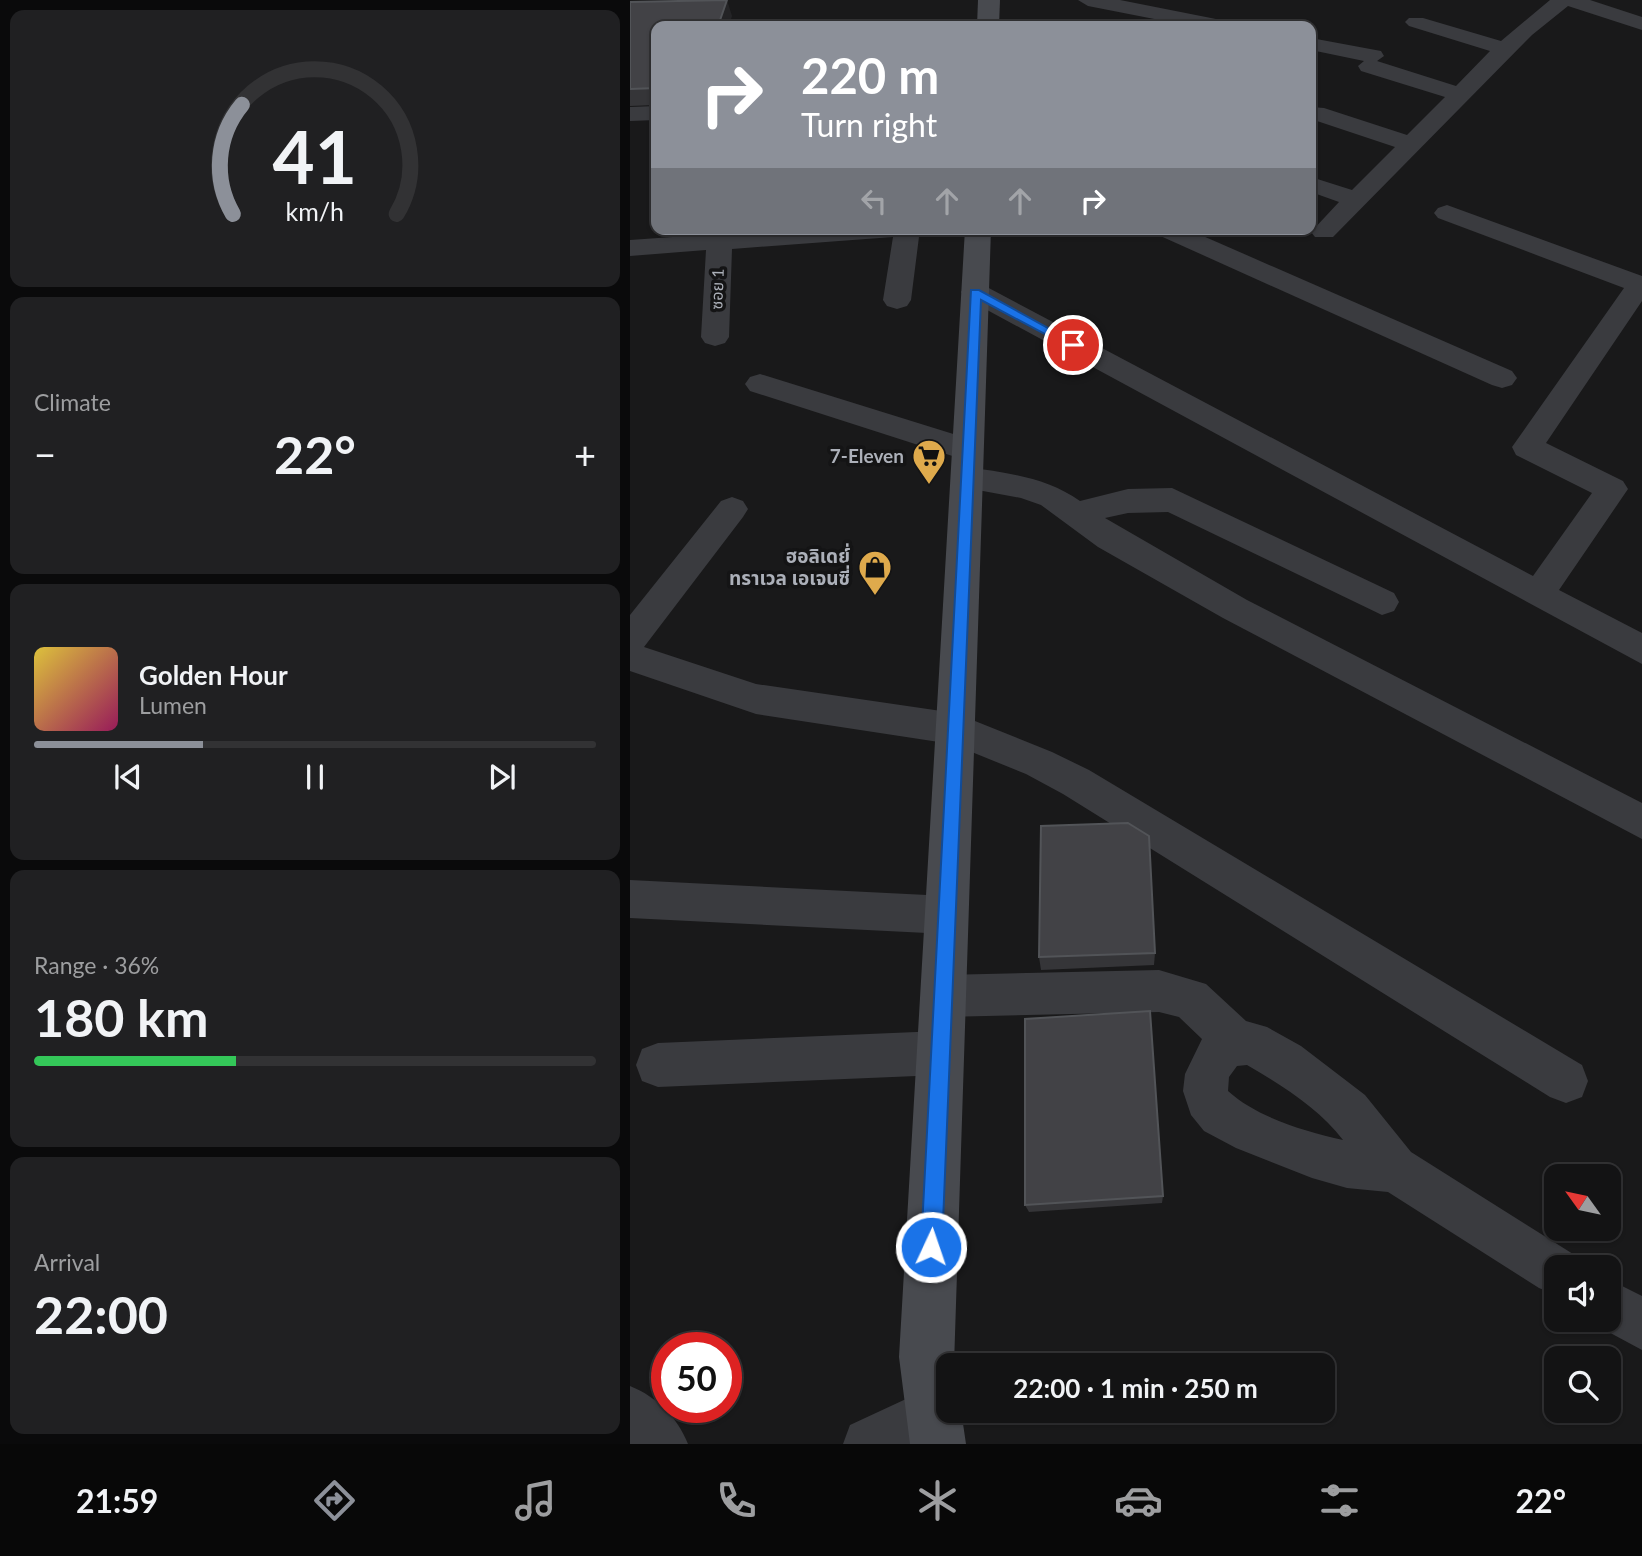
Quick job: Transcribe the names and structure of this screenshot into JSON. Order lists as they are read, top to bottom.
{
  "streets": {
    "street": ["ซอย 1"]
  },
  "places": {
    "supermarket": ["7-Eleven"],
    "shop": ["ฮอลิเดย์่ ทราเวล เอเจนซี่"]
  },
  "north": "top left",
  "page": {
    "turn": ["220 m", "Turn right"],
    "tile": [
      "Climate",
      ["Range · 36%", "180 km"],
      ["Arrival", "22:00"]
    ],
    "heat": ["−", "22°", "+"],
    "song": ["Golden Hour", "Lumen"],
    "limit": "50",
    "trip": "22:00 · 1 min · 250 m",
    "tabs": ["21:59", "22°"],
    "gauge": ["41", "km/h"]
  }
}
